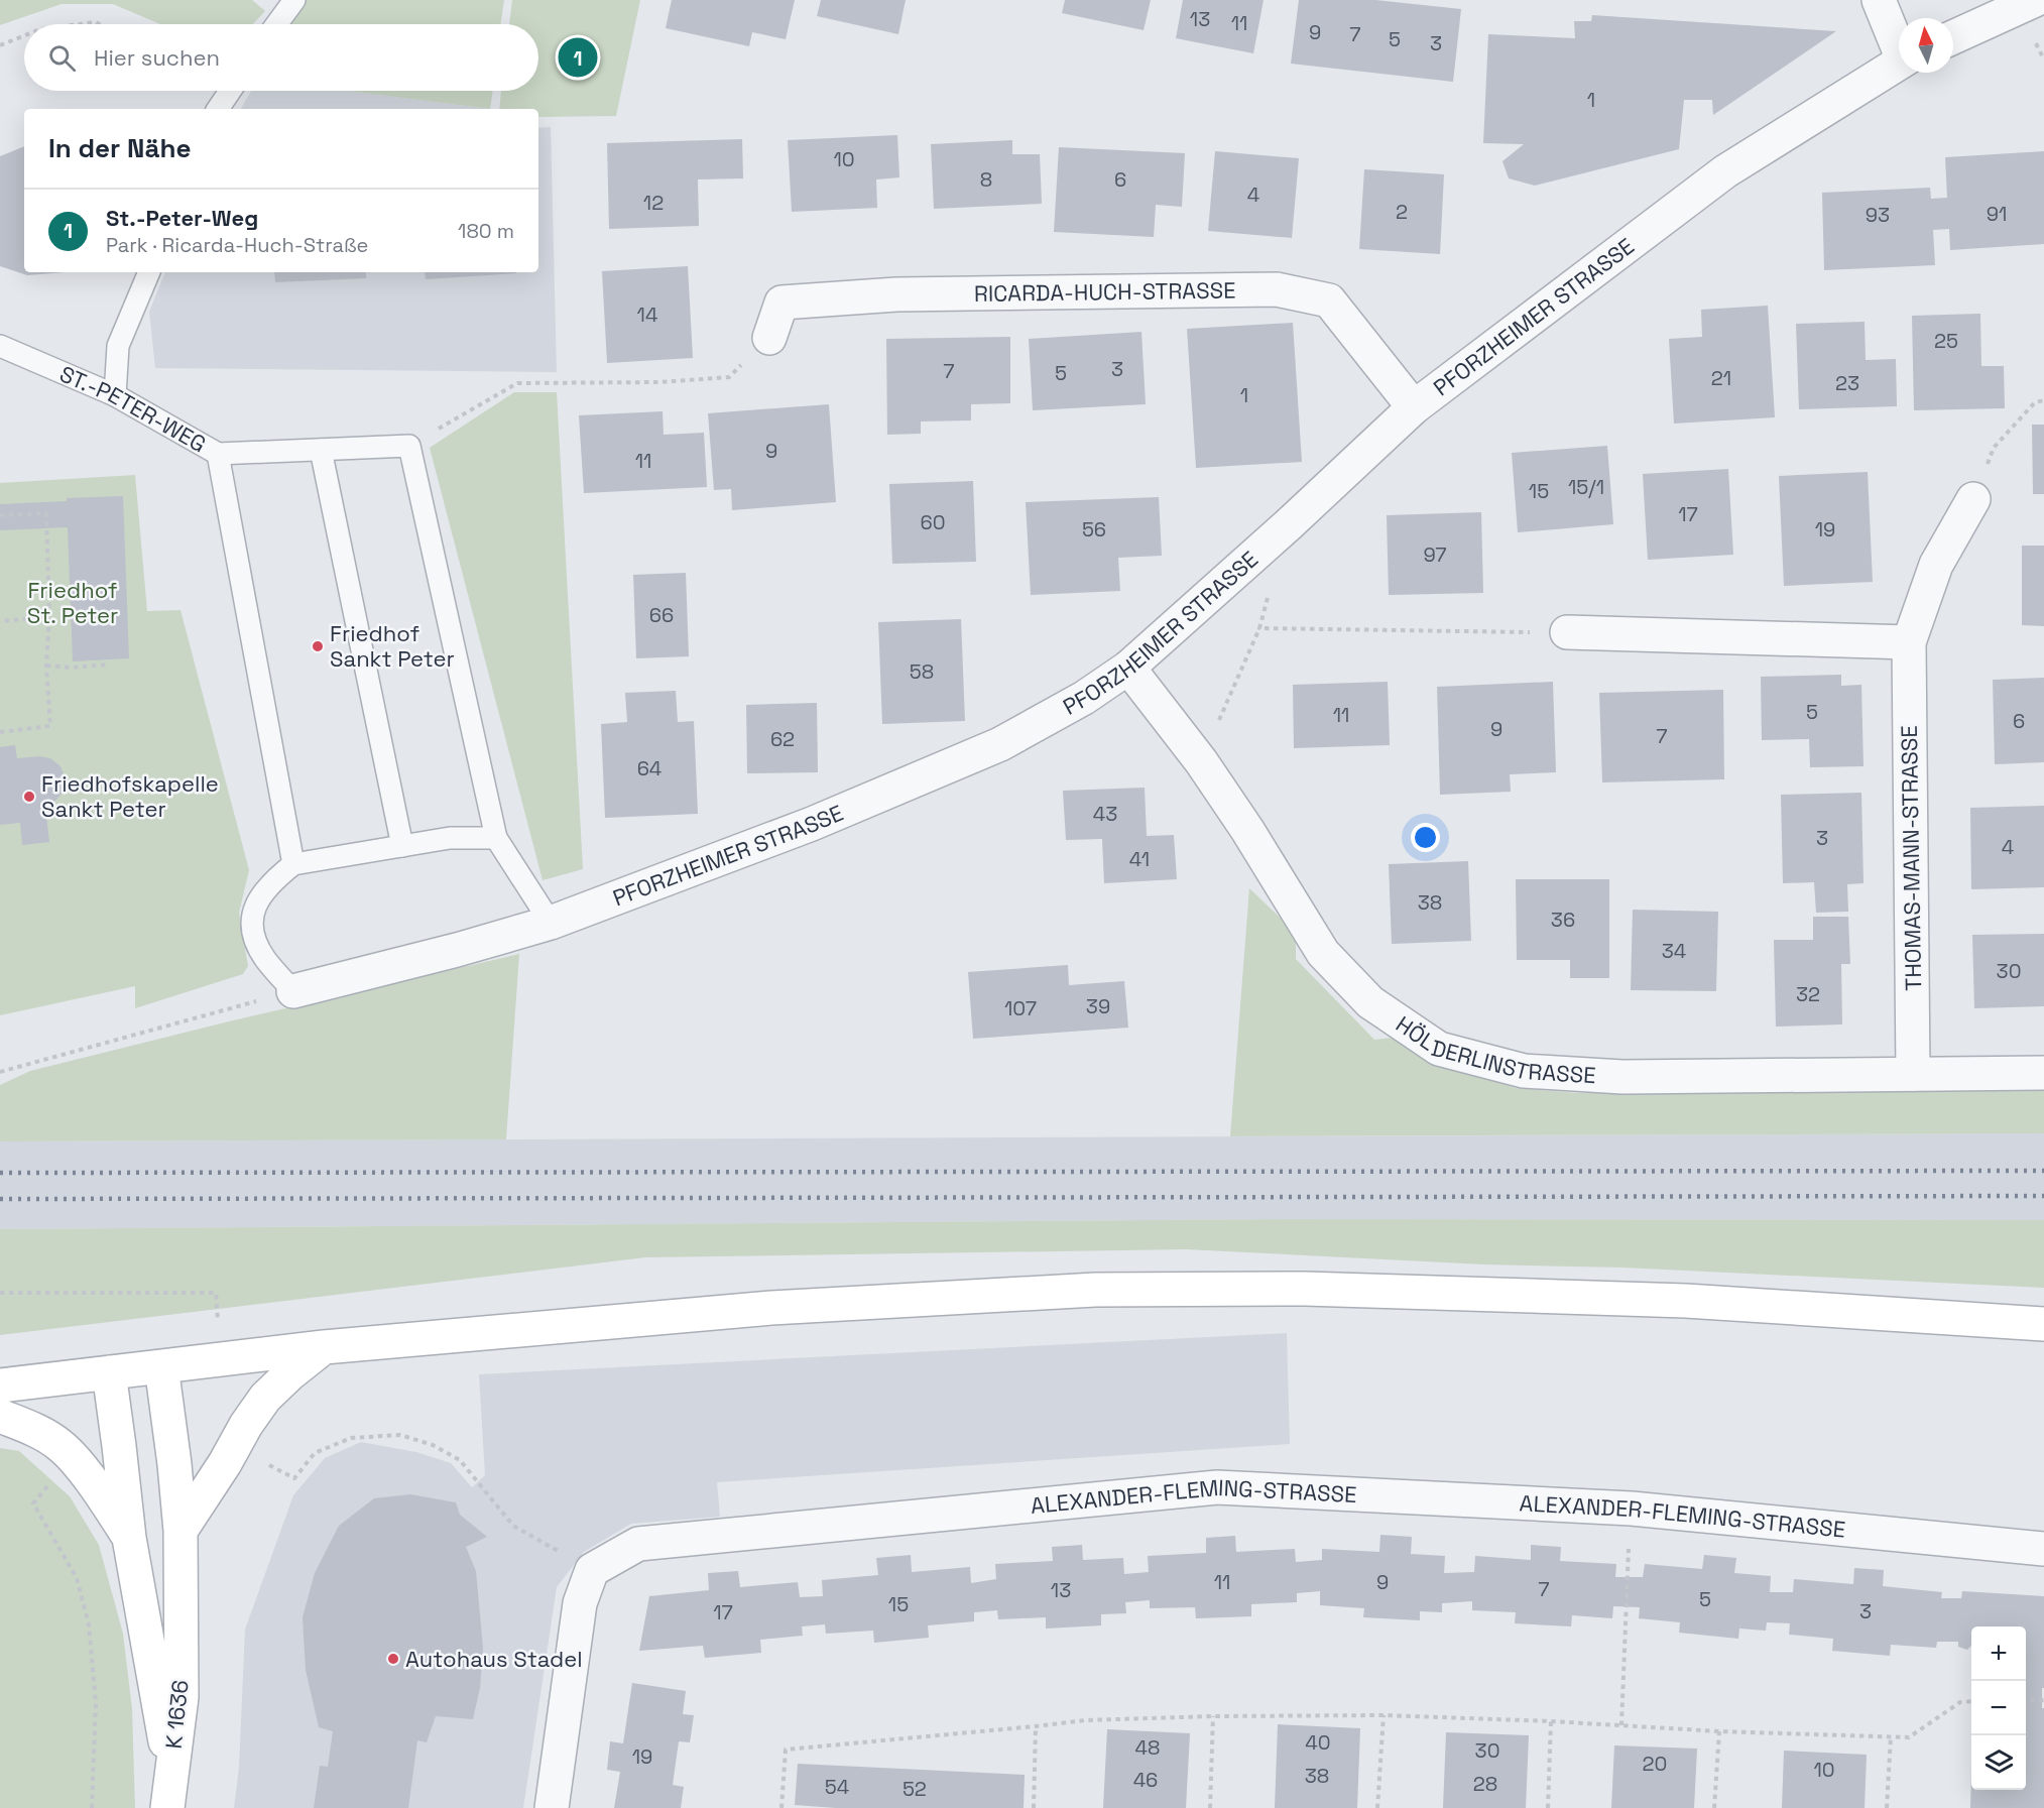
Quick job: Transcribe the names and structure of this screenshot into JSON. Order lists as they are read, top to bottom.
{
  "streets": {
    "main road": ["K 1636"],
    "street": [
      "RICARDA-HUCH-STRASSE",
      "PFORZHEIMER STRASSE",
      "THOMAS-MANN-STRASSE",
      "HÖLDERLINSTRASSE",
      "ALEXANDER-FLEMING-STRASSE"
    ],
    "lane": ["ST.-PETER-WEG"]
  },
  "crossings": [
    ["RICARDA-HUCH-STRASSE", "PFORZHEIMER STRASSE"],
    ["PFORZHEIMER STRASSE", "HÖLDERLINSTRASSE"],
    ["THOMAS-MANN-STRASSE", "HÖLDERLINSTRASSE"]
  ],
  "parks": ["Friedhof St. Peter"],
  "places": ["Friedhof Sankt Peter", "Friedhofskapelle Sankt Peter", "Autohaus Stadel"],
  "house_numbers": [
    "13",
    "11",
    "9",
    "7",
    "5",
    "3",
    "1",
    "10",
    "8",
    "6",
    "4",
    "12",
    "2",
    "91",
    "93",
    "14",
    "25",
    "3",
    "7",
    "5",
    "21",
    "23",
    "1",
    "9",
    "11",
    "15/1",
    "15",
    "17",
    "60",
    "56",
    "19",
    "97",
    "66",
    "58",
    "5",
    "11",
    "6",
    "9",
    "7",
    "62",
    "64",
    "43",
    "3",
    "4",
    "41",
    "38",
    "36",
    "34",
    "30",
    "32",
    "39",
    "107",
    "11",
    "9",
    "7",
    "13",
    "5",
    "15",
    "3",
    "17",
    "40",
    "48",
    "30",
    "19",
    "20",
    "10",
    "38",
    "46",
    "28",
    "54",
    "52"
  ],
  "north": "top",
  "page": {
    "search": "Hier suchen",
    "pins": "1",
    "heading": "In der Nähe",
    "list": [
      {
        "mark": "1",
        "name": "St.-Peter-Weg",
        "note": "Park · Ricarda-Huch-Straße",
        "value": "180 m"
      }
    ],
    "map_buttons": ["+", "−"]
  }
}
